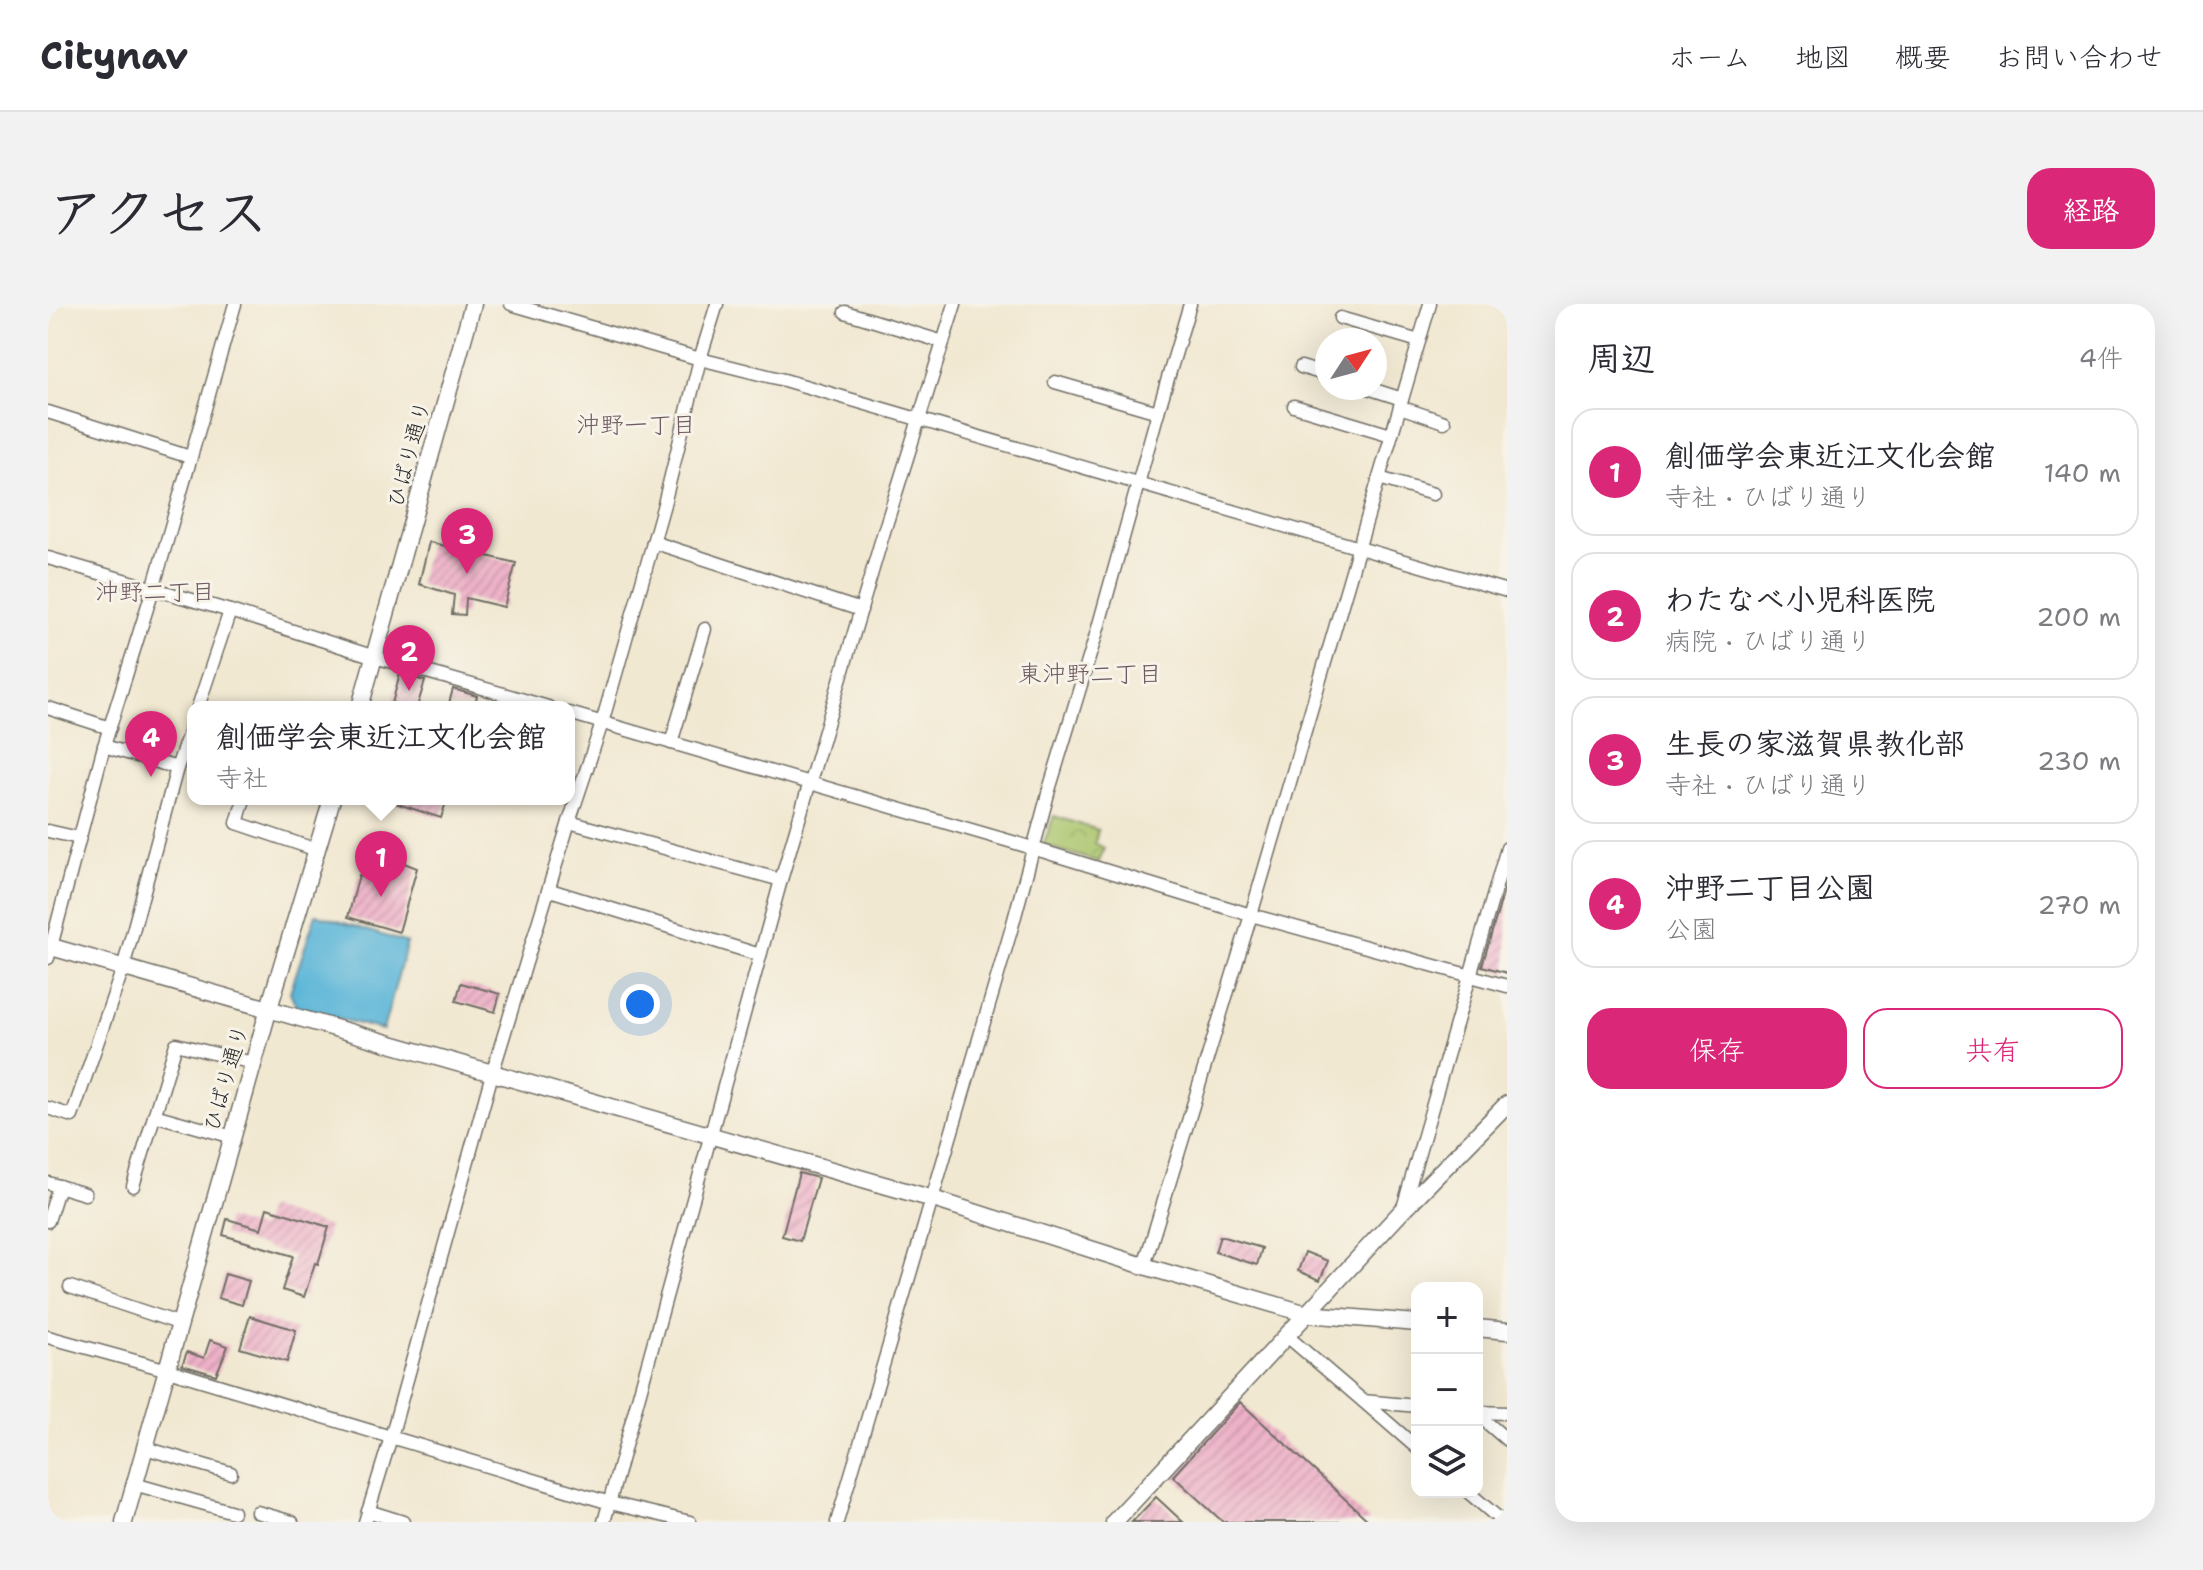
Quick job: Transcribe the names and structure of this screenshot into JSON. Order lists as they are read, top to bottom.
{
  "streets": {
    "street": ["ひばり通り"]
  },
  "districts": ["沖野一丁目", "沖野二丁目", "東沖野二丁目"],
  "north": "top right",
  "page": {
    "header": "Citynav",
    "nav": [
      "ホーム",
      "地図",
      "概要",
      "お問い合わせ"
    ],
    "title": "アクセス",
    "buttons": [
      "経路",
      ["保存", "共有"]
    ],
    "heading": ["周辺", "4件"],
    "list": [
      {
        "mark": "1",
        "name": "創価学会東近江文化会館",
        "note": "寺社 · ひばり通り",
        "value": "140 m"
      },
      {
        "mark": "2",
        "name": "わたなべ小児科医院",
        "note": "病院 · ひばり通り",
        "value": "200 m"
      },
      {
        "mark": "3",
        "name": "生長の家滋賀県教化部",
        "note": "寺社 · ひばり通り",
        "value": "230 m"
      },
      {
        "mark": "4",
        "name": "沖野二丁目公園",
        "note": "公園",
        "value": "270 m"
      }
    ],
    "pins": [
      "3",
      "2",
      "4",
      "1"
    ],
    "popup": ["創価学会東近江文化会館", "寺社"],
    "map_buttons": ["+", "−"]
  }
}
